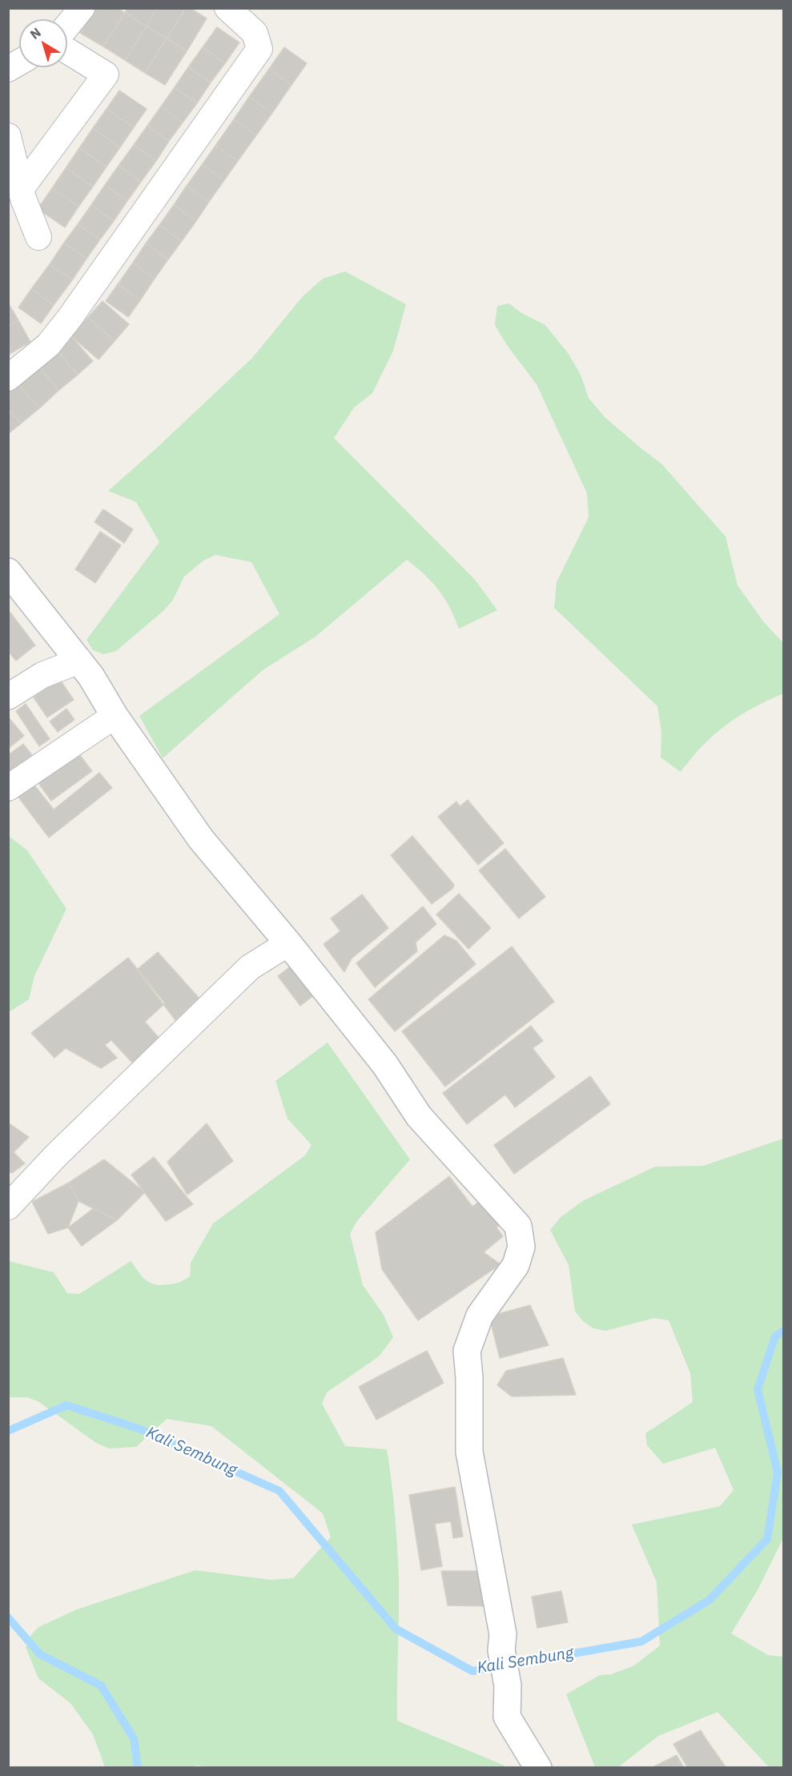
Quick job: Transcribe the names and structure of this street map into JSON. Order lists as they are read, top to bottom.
{
  "water": ["Kali Sembung"],
  "north": "top left"
}
